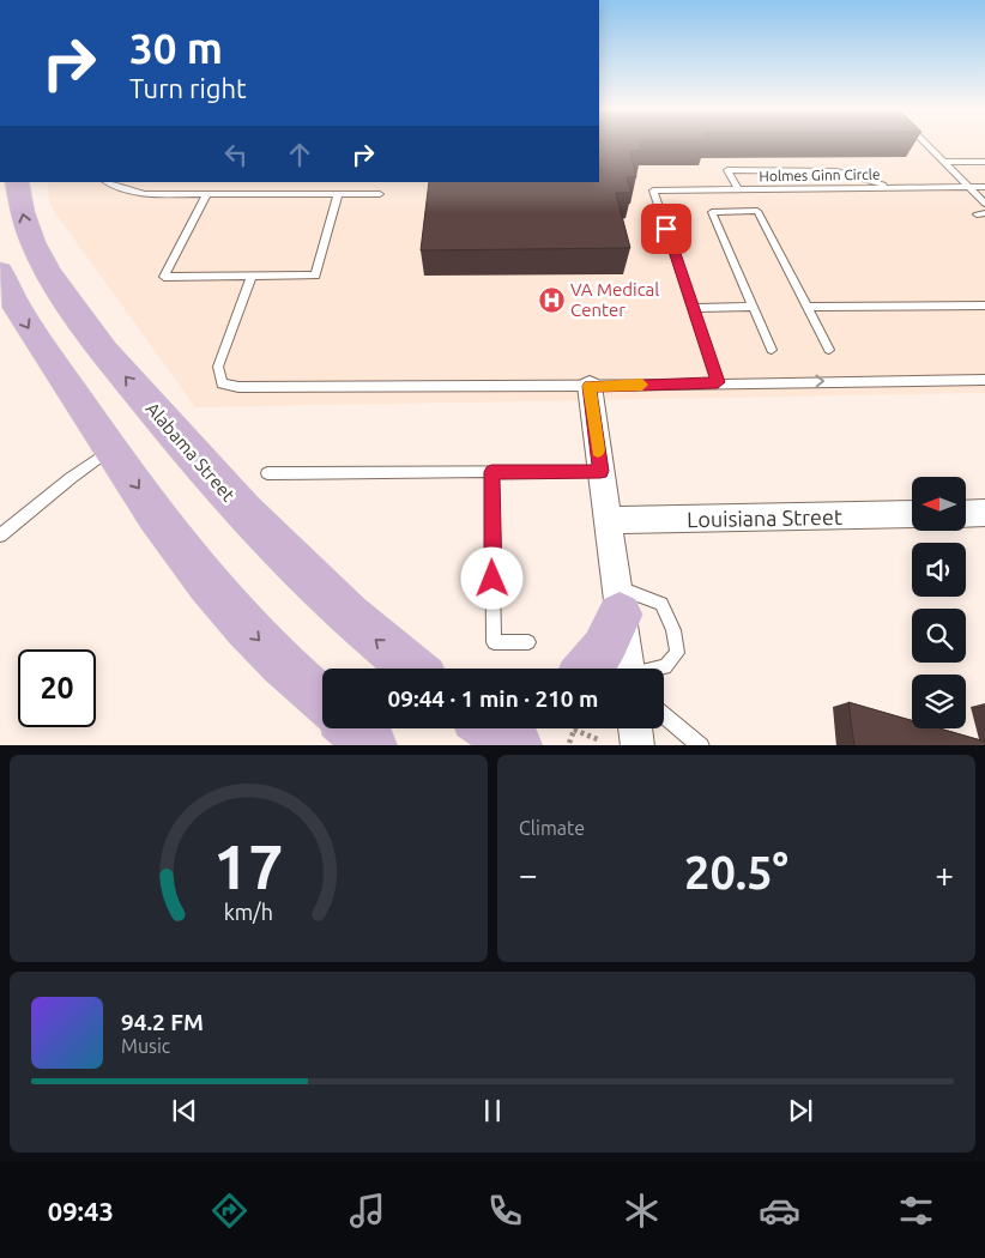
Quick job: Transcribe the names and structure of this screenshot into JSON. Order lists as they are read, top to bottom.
{
  "streets": {
    "main road": ["Alabama Street"],
    "street": ["Louisiana Street"],
    "lane": ["Holmes Ginn Circle"]
  },
  "places": {
    "hospital": ["VA Medical Center"]
  },
  "north": "left",
  "page": {
    "turn": ["30 m", "Turn right"],
    "limit": "20",
    "trip": "09:44 · 1 min · 210 m",
    "tile": "Climate",
    "heat": ["−", "20.5°", "+"],
    "song": ["94.2 FM", "Music"],
    "tabs": "09:43",
    "gauge": ["17", "km/h"]
  }
}
